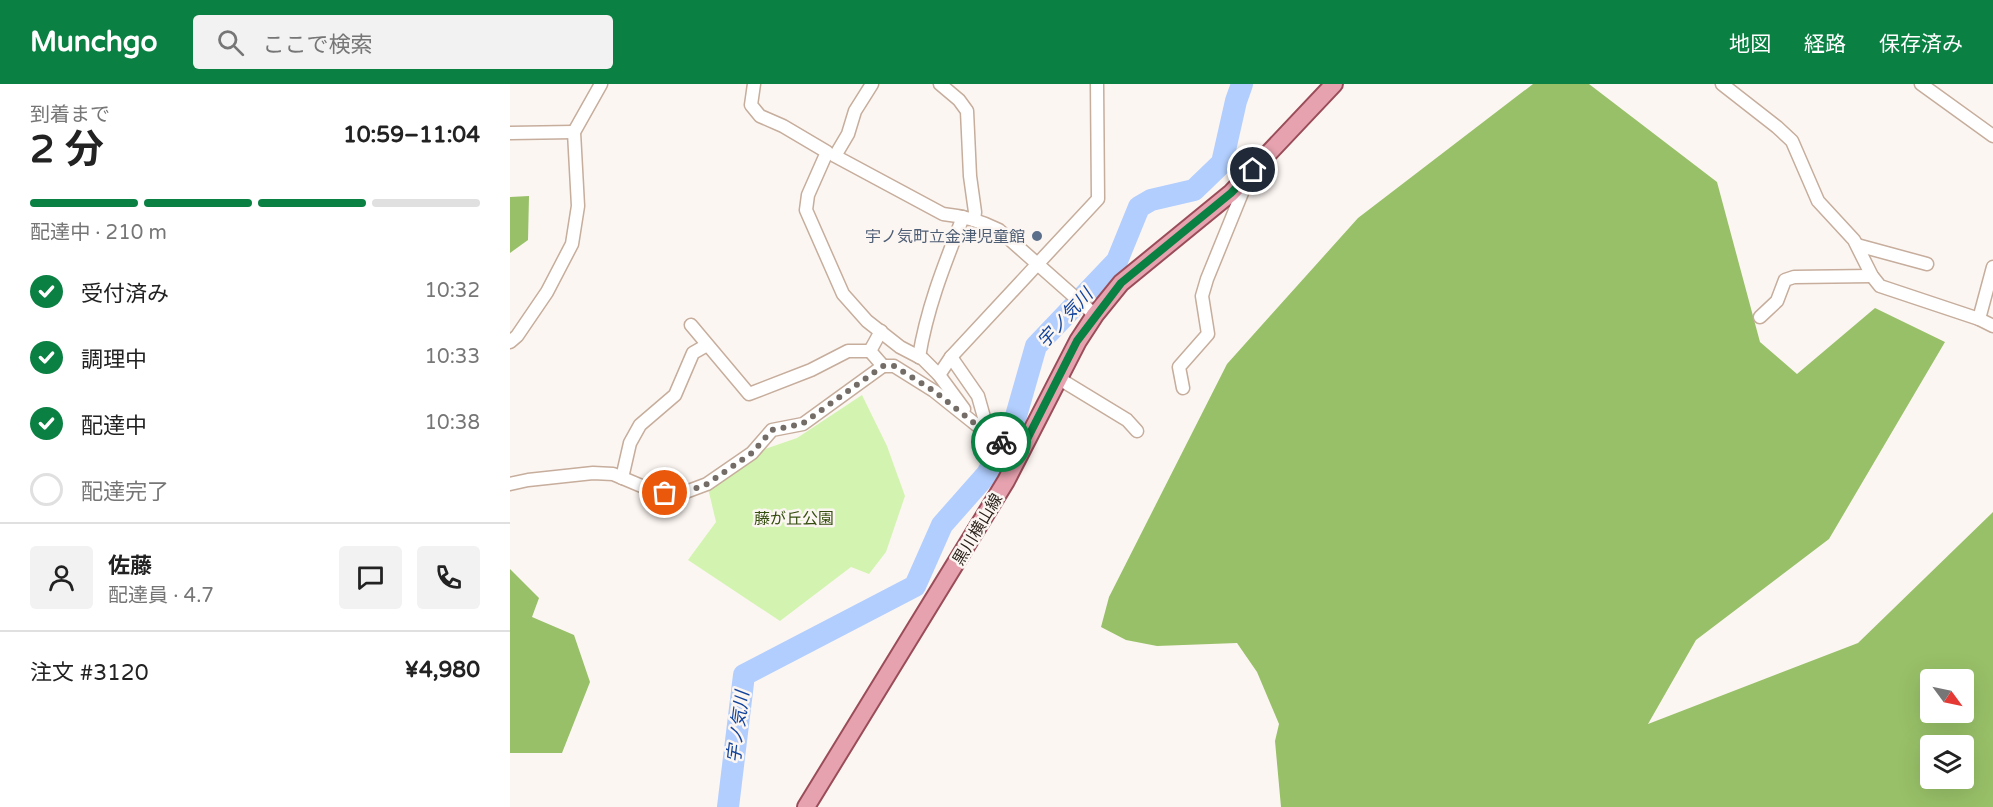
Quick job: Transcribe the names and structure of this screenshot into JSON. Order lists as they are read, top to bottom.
{
  "streets": {
    "main road": ["黒川横山線"]
  },
  "water": ["宇ノ気川"],
  "parks": ["藤が丘公園"],
  "places": ["宇ノ気町立金津児童館"],
  "north": "bottom right",
  "page": {
    "header": "Munchgo",
    "search": "ここで検索",
    "nav": ["地図", "経路", "保存済み"],
    "heading": ["2 分", "到着まで", "10:59–11:04"],
    "panel": [
      "佐藤",
      "配達員 · 4.7",
      "注文 #3120",
      "¥4,980"
    ],
    "bar": "配達中 · 210 m",
    "list": [
      ["受付済み", "10:32"],
      ["調理中", "10:33"],
      ["配達中", "10:38"],
      "配達完了"
    ]
  }
}
